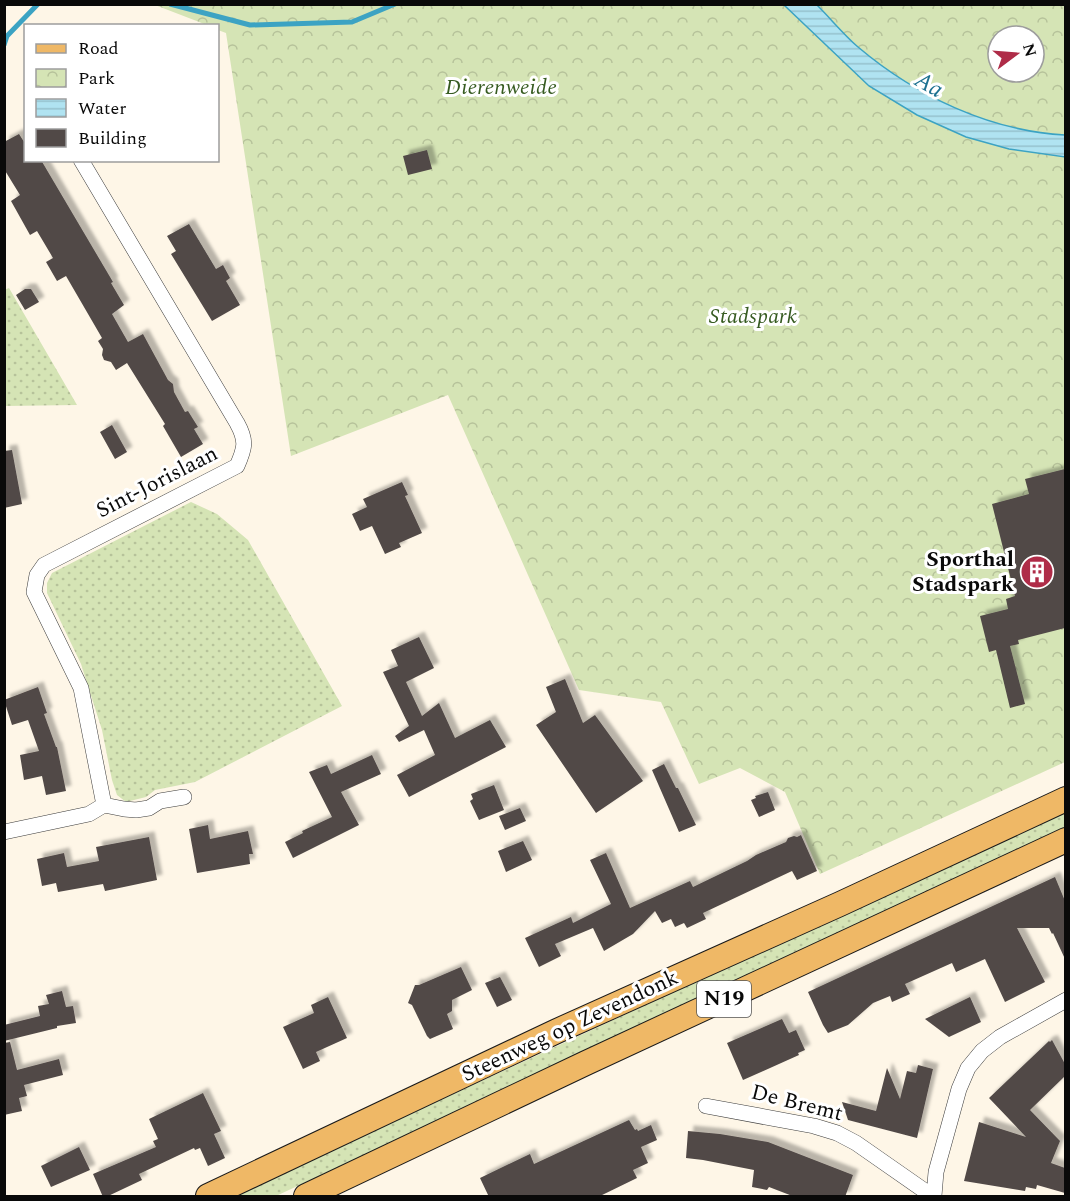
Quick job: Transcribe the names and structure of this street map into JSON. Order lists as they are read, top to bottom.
{
  "streets": {
    "main road": ["N19", "Steenweg op Zevendonk"],
    "street": ["Sint-Jorislaan", "De Bremt"]
  },
  "water": ["Aa"],
  "parks": ["Dierenweide", "Stadspark"],
  "places": {
    "building": ["Sporthal Stadspark"]
  },
  "legend": [
    "Road",
    "Park",
    "Water",
    "Building"
  ],
  "north": "right"
}
